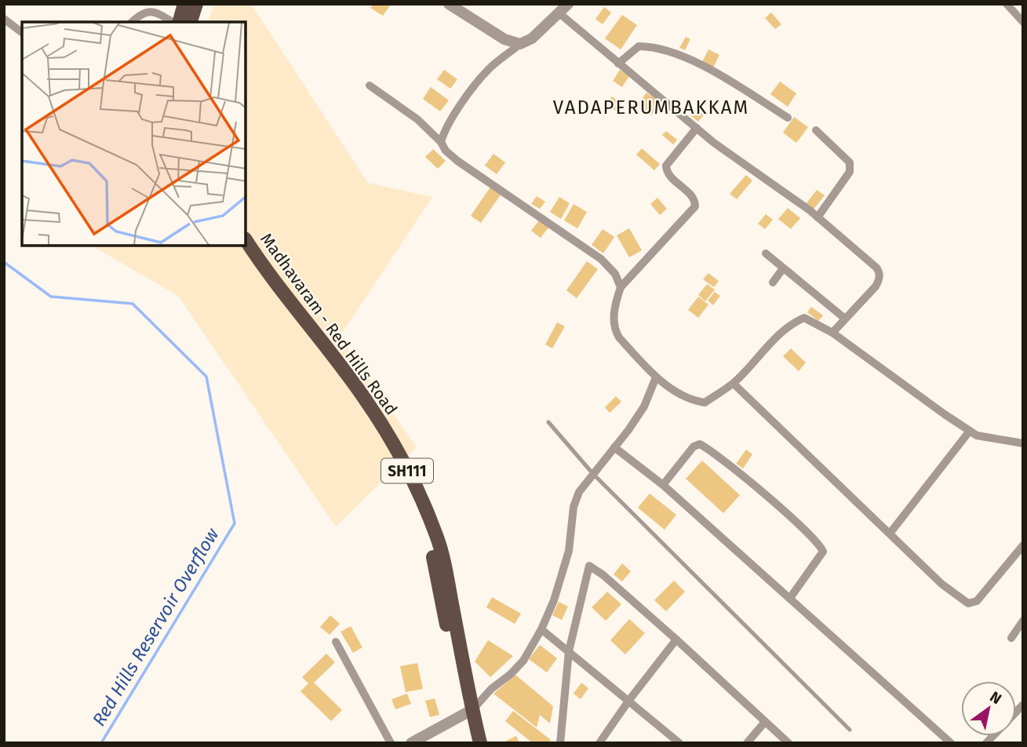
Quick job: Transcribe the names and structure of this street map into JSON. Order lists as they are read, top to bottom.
{
  "streets": {
    "main road": ["Madhavaram - Red Hills Road", "SH111"]
  },
  "districts": ["VADAPERUMBAKKAM"],
  "water": ["Red Hills Reservoir Overflow"],
  "north": "top right"
}
